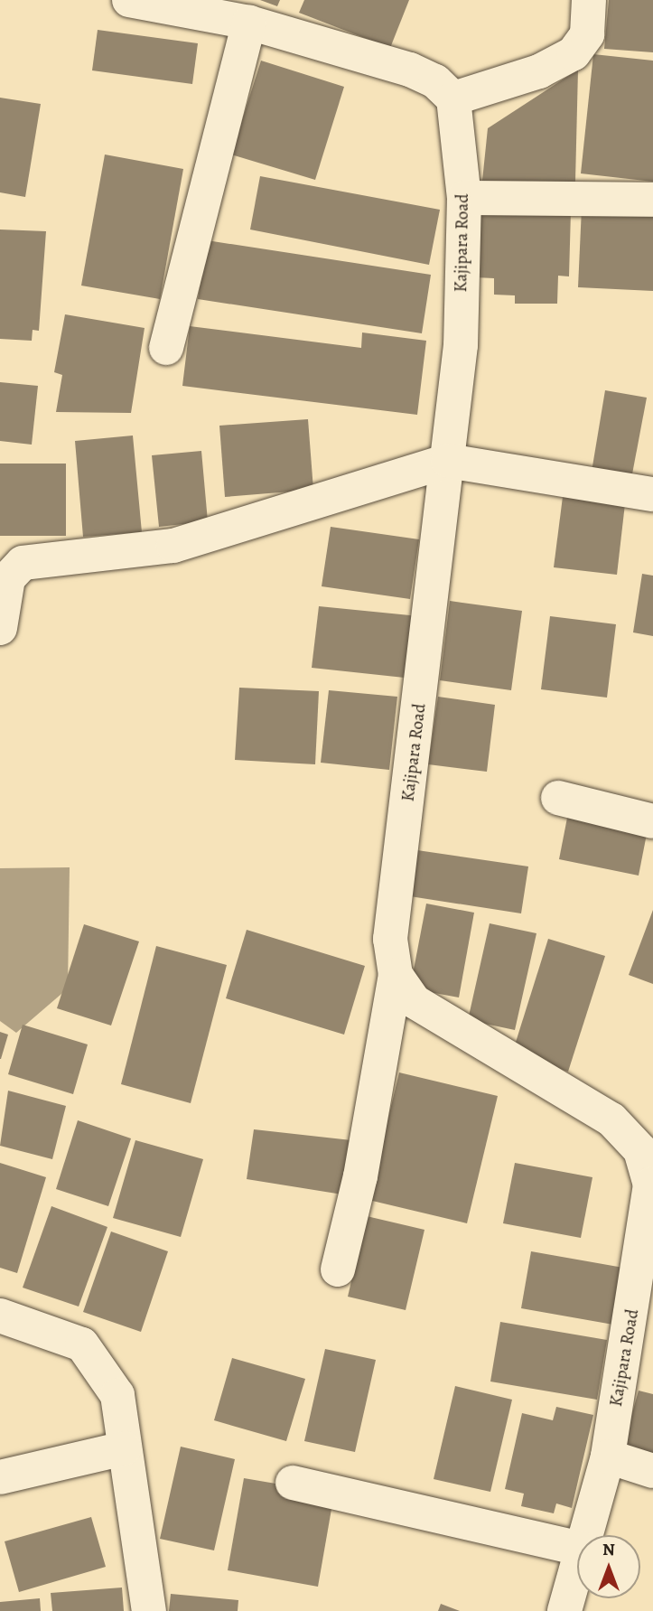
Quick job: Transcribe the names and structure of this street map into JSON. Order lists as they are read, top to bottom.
{
  "streets": {
    "street": ["Kajipara Road"]
  },
  "north": "top"
}
